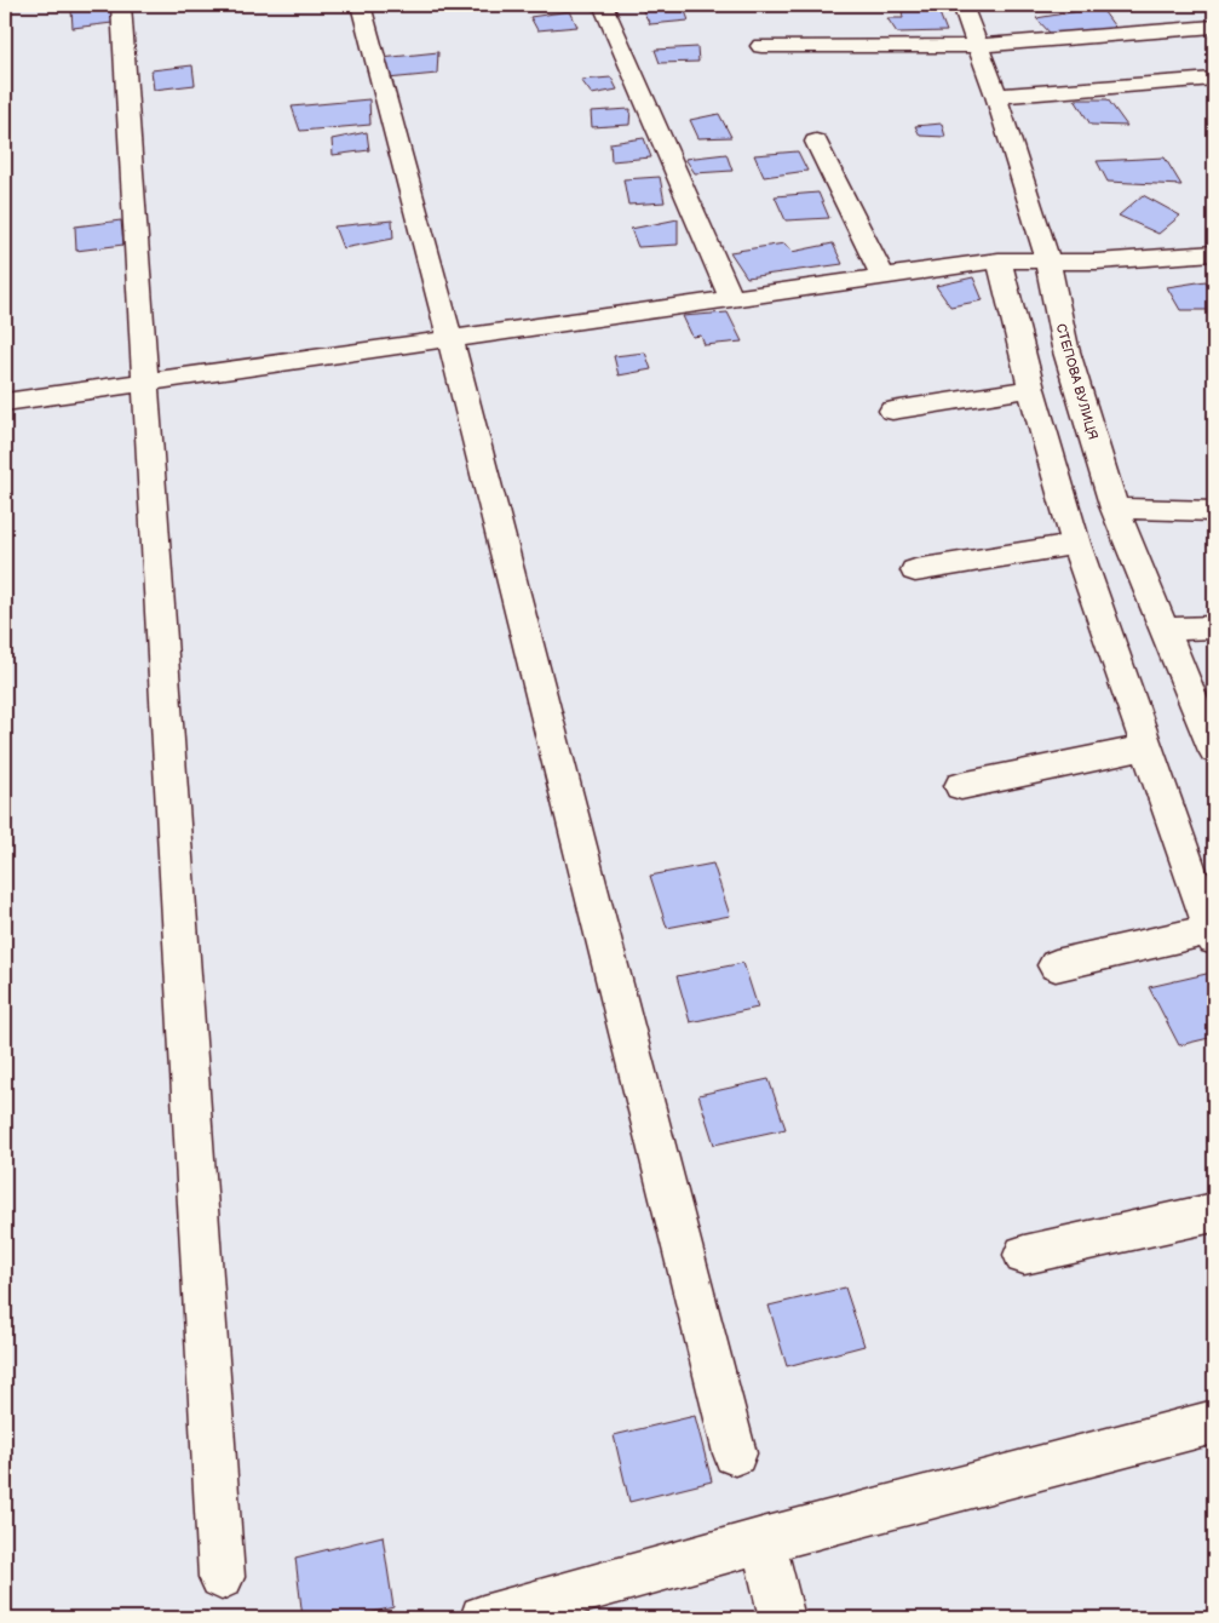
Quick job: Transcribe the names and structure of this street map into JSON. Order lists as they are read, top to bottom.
{
  "streets": {
    "street": ["СТЕПОВА ВУЛИЦЯ"]
  }
}
